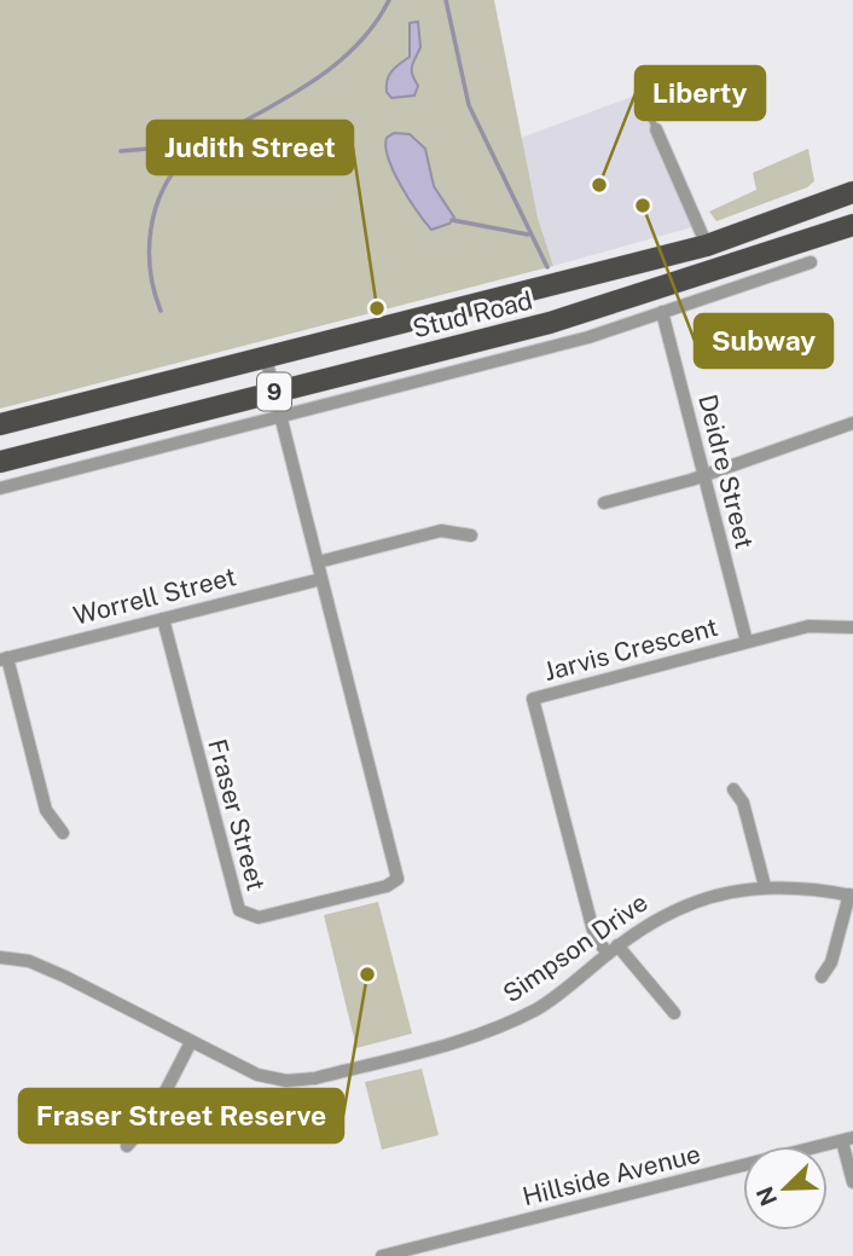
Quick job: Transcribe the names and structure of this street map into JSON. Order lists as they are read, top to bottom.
{
  "streets": {
    "highway": ["Stud Road", "9"],
    "street": [
      "Deidre Street",
      "Worrell Street",
      "Jarvis Crescent",
      "Fraser Street",
      "Simpson Drive",
      "Hillside Avenue"
    ]
  },
  "crossings": [
    ["Stud Road", "Deidre Street"],
    ["Deidre Street", "Jarvis Crescent"],
    ["Worrell Street", "Fraser Street"],
    ["Jarvis Crescent", "Simpson Drive"]
  ],
  "places": [
    "Liberty",
    "Subway",
    "Judith Street",
    "Fraser Street Reserve"
  ],
  "north": "bottom left"
}
